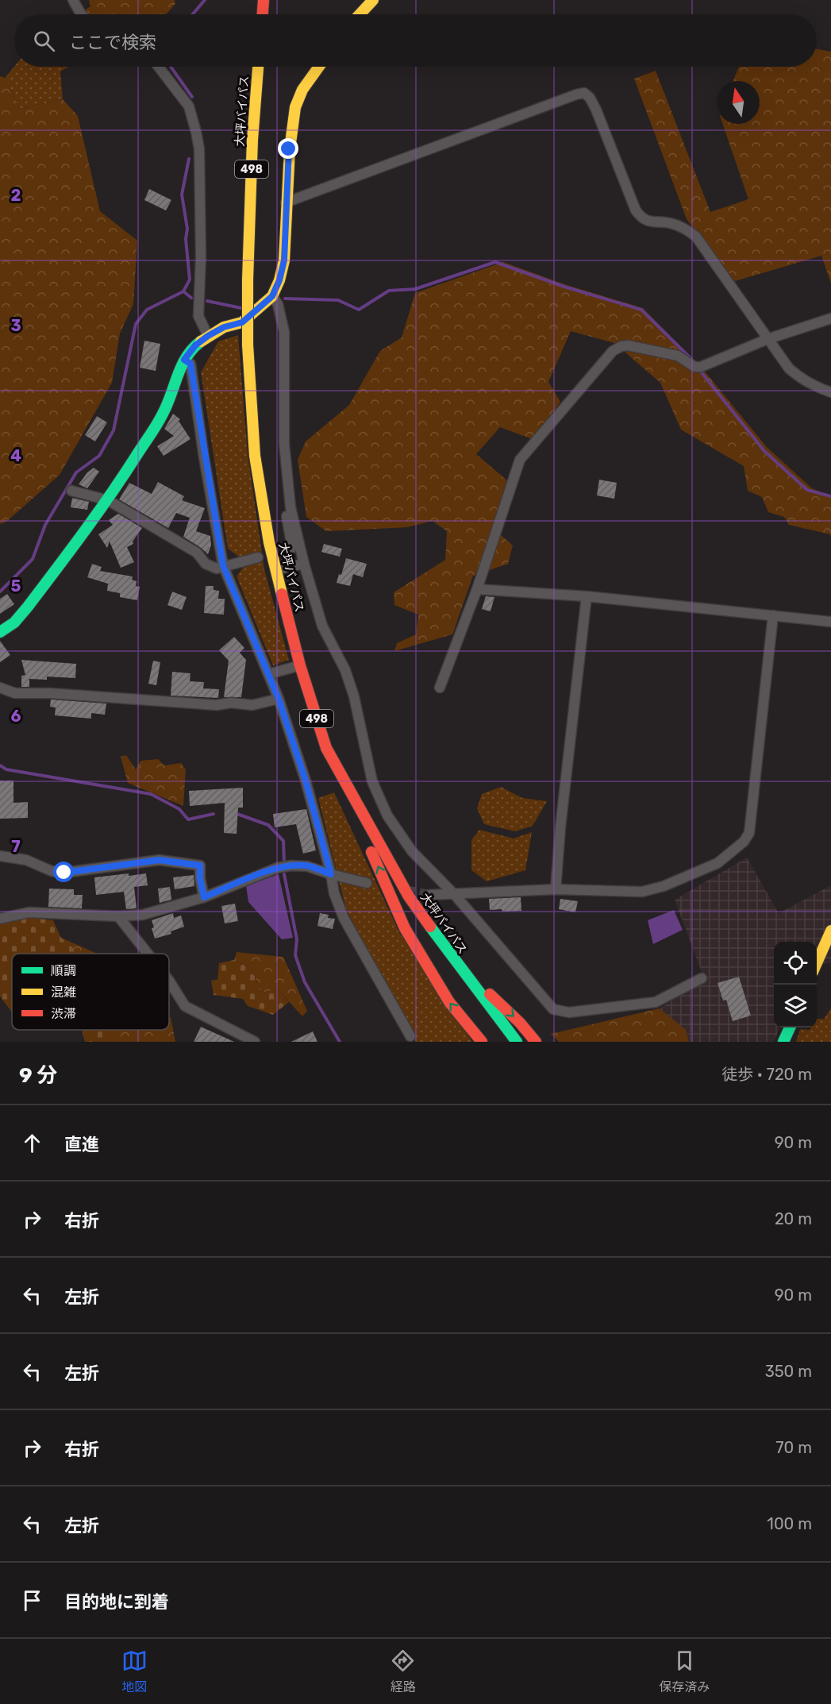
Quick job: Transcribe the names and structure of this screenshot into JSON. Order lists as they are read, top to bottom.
{
  "streets": {
    "main road": ["大坪バイパス", "498"]
  },
  "legend": ["順調", "混雑", "渋滞"],
  "north": "top",
  "page": {
    "search": "ここで検索",
    "heading": ["9 分", "徒歩 · 720 m"],
    "list": [
      ["直進", "90 m"],
      ["右折", "20 m"],
      ["左折", "90 m"],
      ["左折", "350 m"],
      ["右折", "70 m"],
      ["左折", "100 m"],
      "目的地に到着"
    ],
    "nav": ["地図", "経路", "保存済み"]
  },
  "grid": {
    "rows": [
      "2",
      "3",
      "4",
      "5",
      "6",
      "7"
    ]
  }
}
